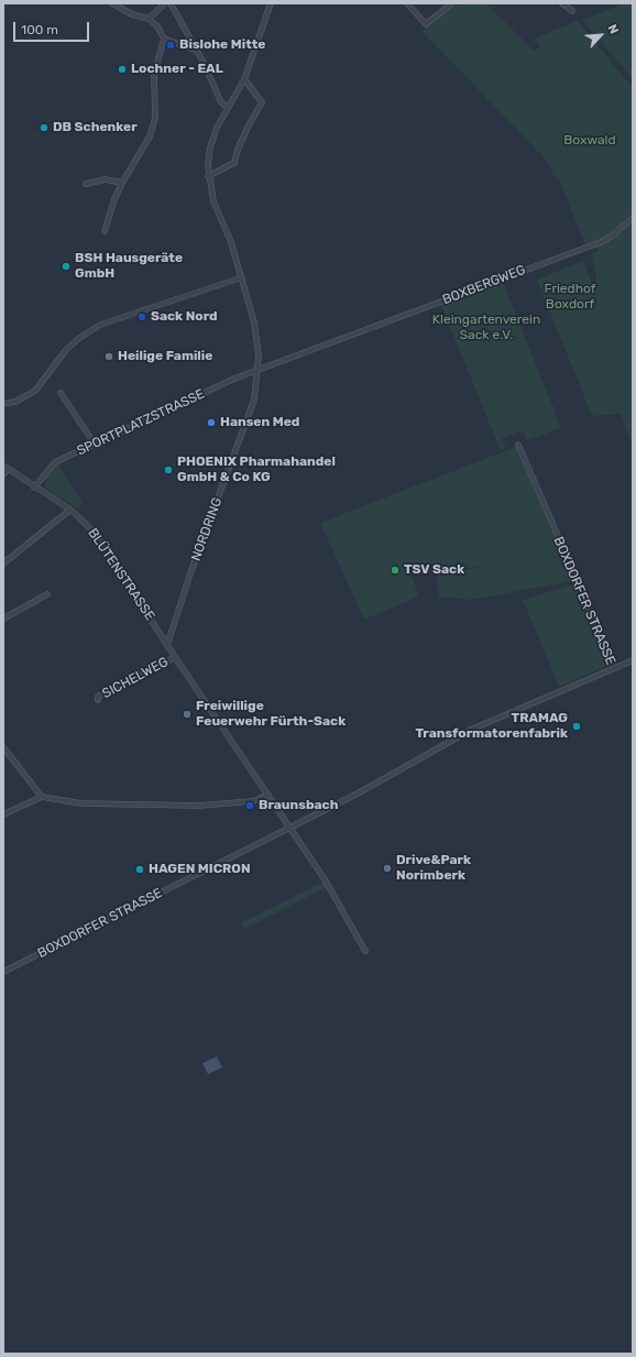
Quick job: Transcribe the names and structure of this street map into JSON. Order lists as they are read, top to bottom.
{
  "streets": {
    "street": [
      "BOXBERGWEG",
      "SPORTPLATZSTRASSE",
      "NORDRING",
      "BLÜTENSTRASSE",
      "BOXDORFER STRASSE",
      "SICHELWEG"
    ]
  },
  "crossings": [
    ["BOXBERGWEG", "SPORTPLATZSTRASSE"],
    ["BOXBERGWEG", "NORDRING"],
    ["SPORTPLATZSTRASSE", "NORDRING"],
    ["SPORTPLATZSTRASSE", "BLÜTENSTRASSE"],
    ["NORDRING", "BLÜTENSTRASSE"]
  ],
  "parks": ["Boxwald", "Friedhof Boxdorf", "Kleingartenverein Sack e.V."],
  "places": [
    "Bislohe Mitte",
    "Lochner - EAL",
    "DB Schenker",
    "BSH Hausgeräte GmbH",
    "Sack Nord",
    "Heilige Familie",
    "Hansen Med",
    "PHOENIX Pharmahandel GmbH & Co KG",
    "TSV Sack",
    "Freiwillige Feuerwehr Fürth-Sack",
    "TRAMAG Transformatorenfabrik",
    "Braunsbach",
    "Drive&Park Norimberk",
    "HAGEN MICRON"
  ],
  "scale_bar": "100 m",
  "north": "top right"
}
